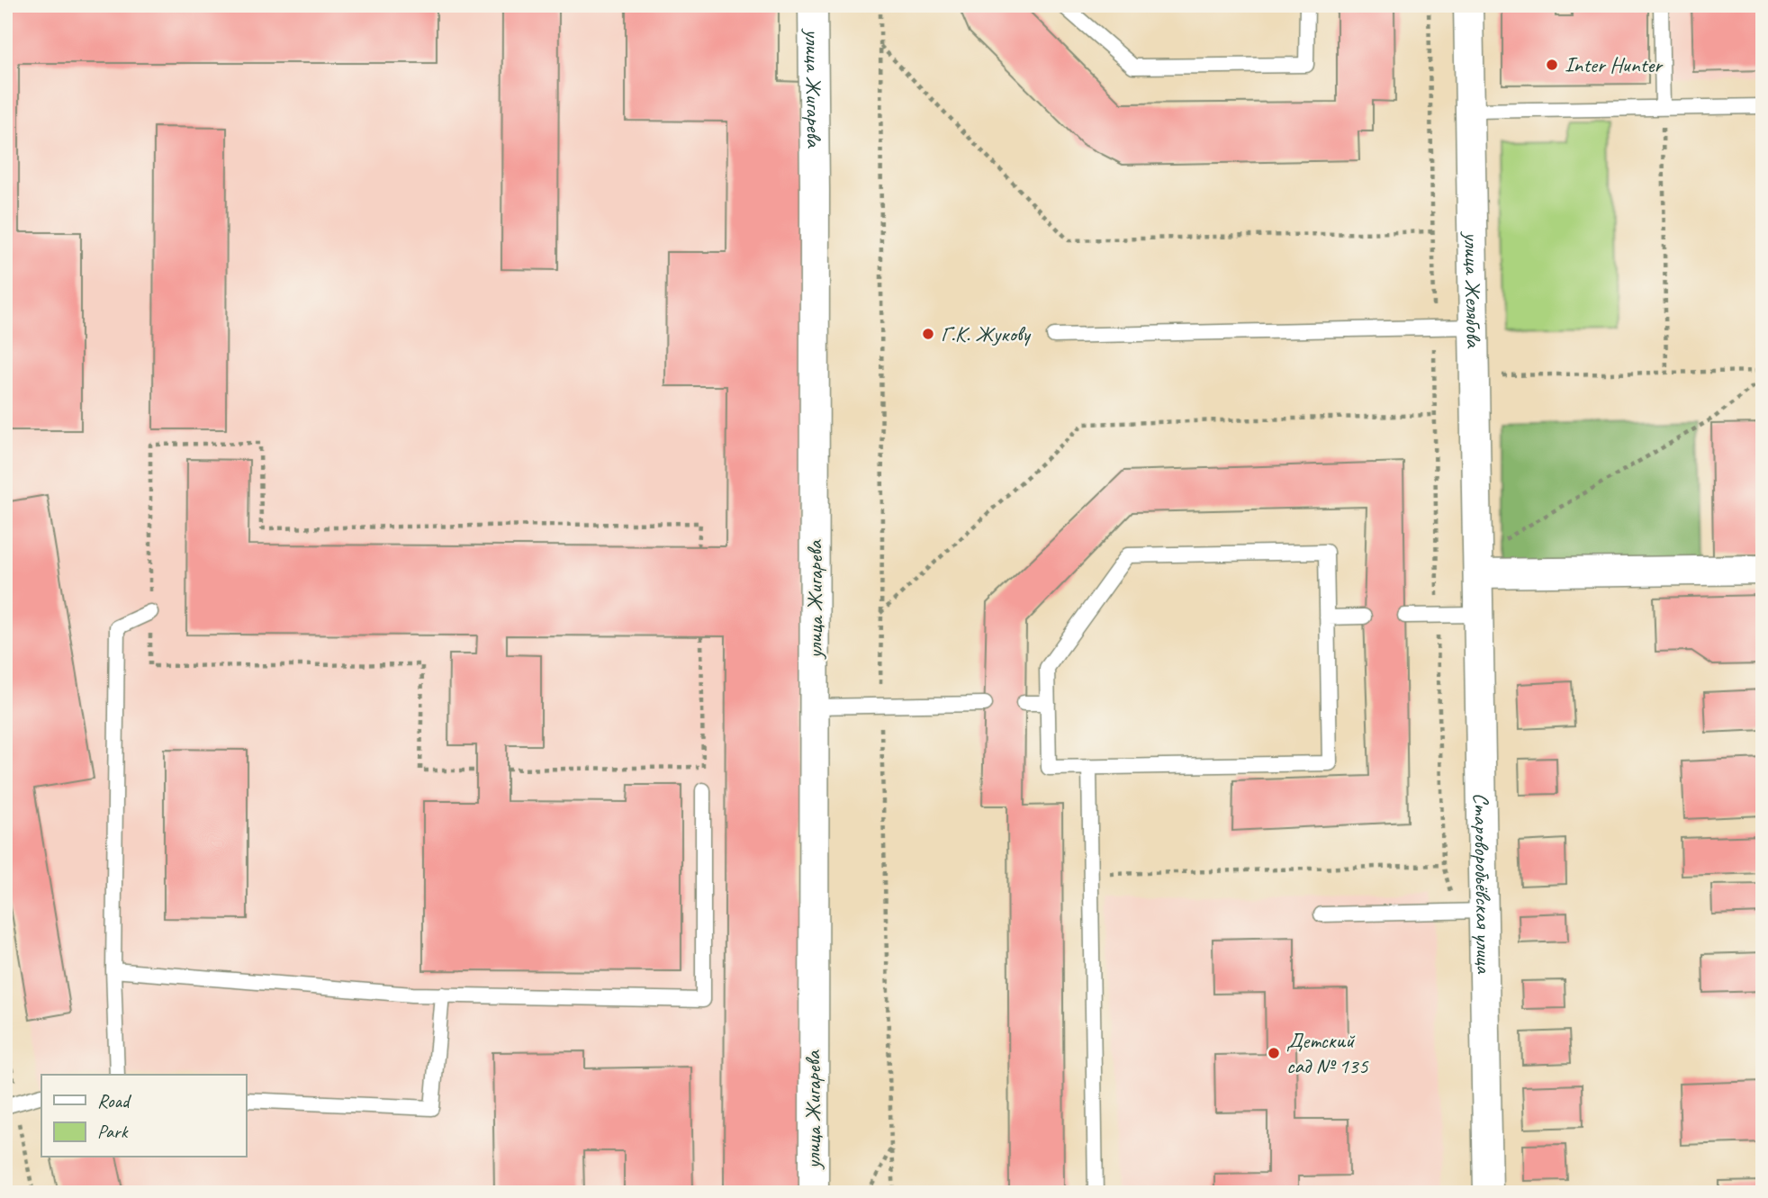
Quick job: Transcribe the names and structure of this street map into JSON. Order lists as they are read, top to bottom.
{
  "streets": {
    "street": ["улица Жигарева", "улица Желябова", "Староворобьёвская улица"]
  },
  "crossings": [
    ["улица Желябова", "Староворобьёвская улица"]
  ],
  "places": ["Inter Hunter", "Г.К. Жукову", "Детский сад № 135"],
  "legend": ["Road", "Park"]
}
